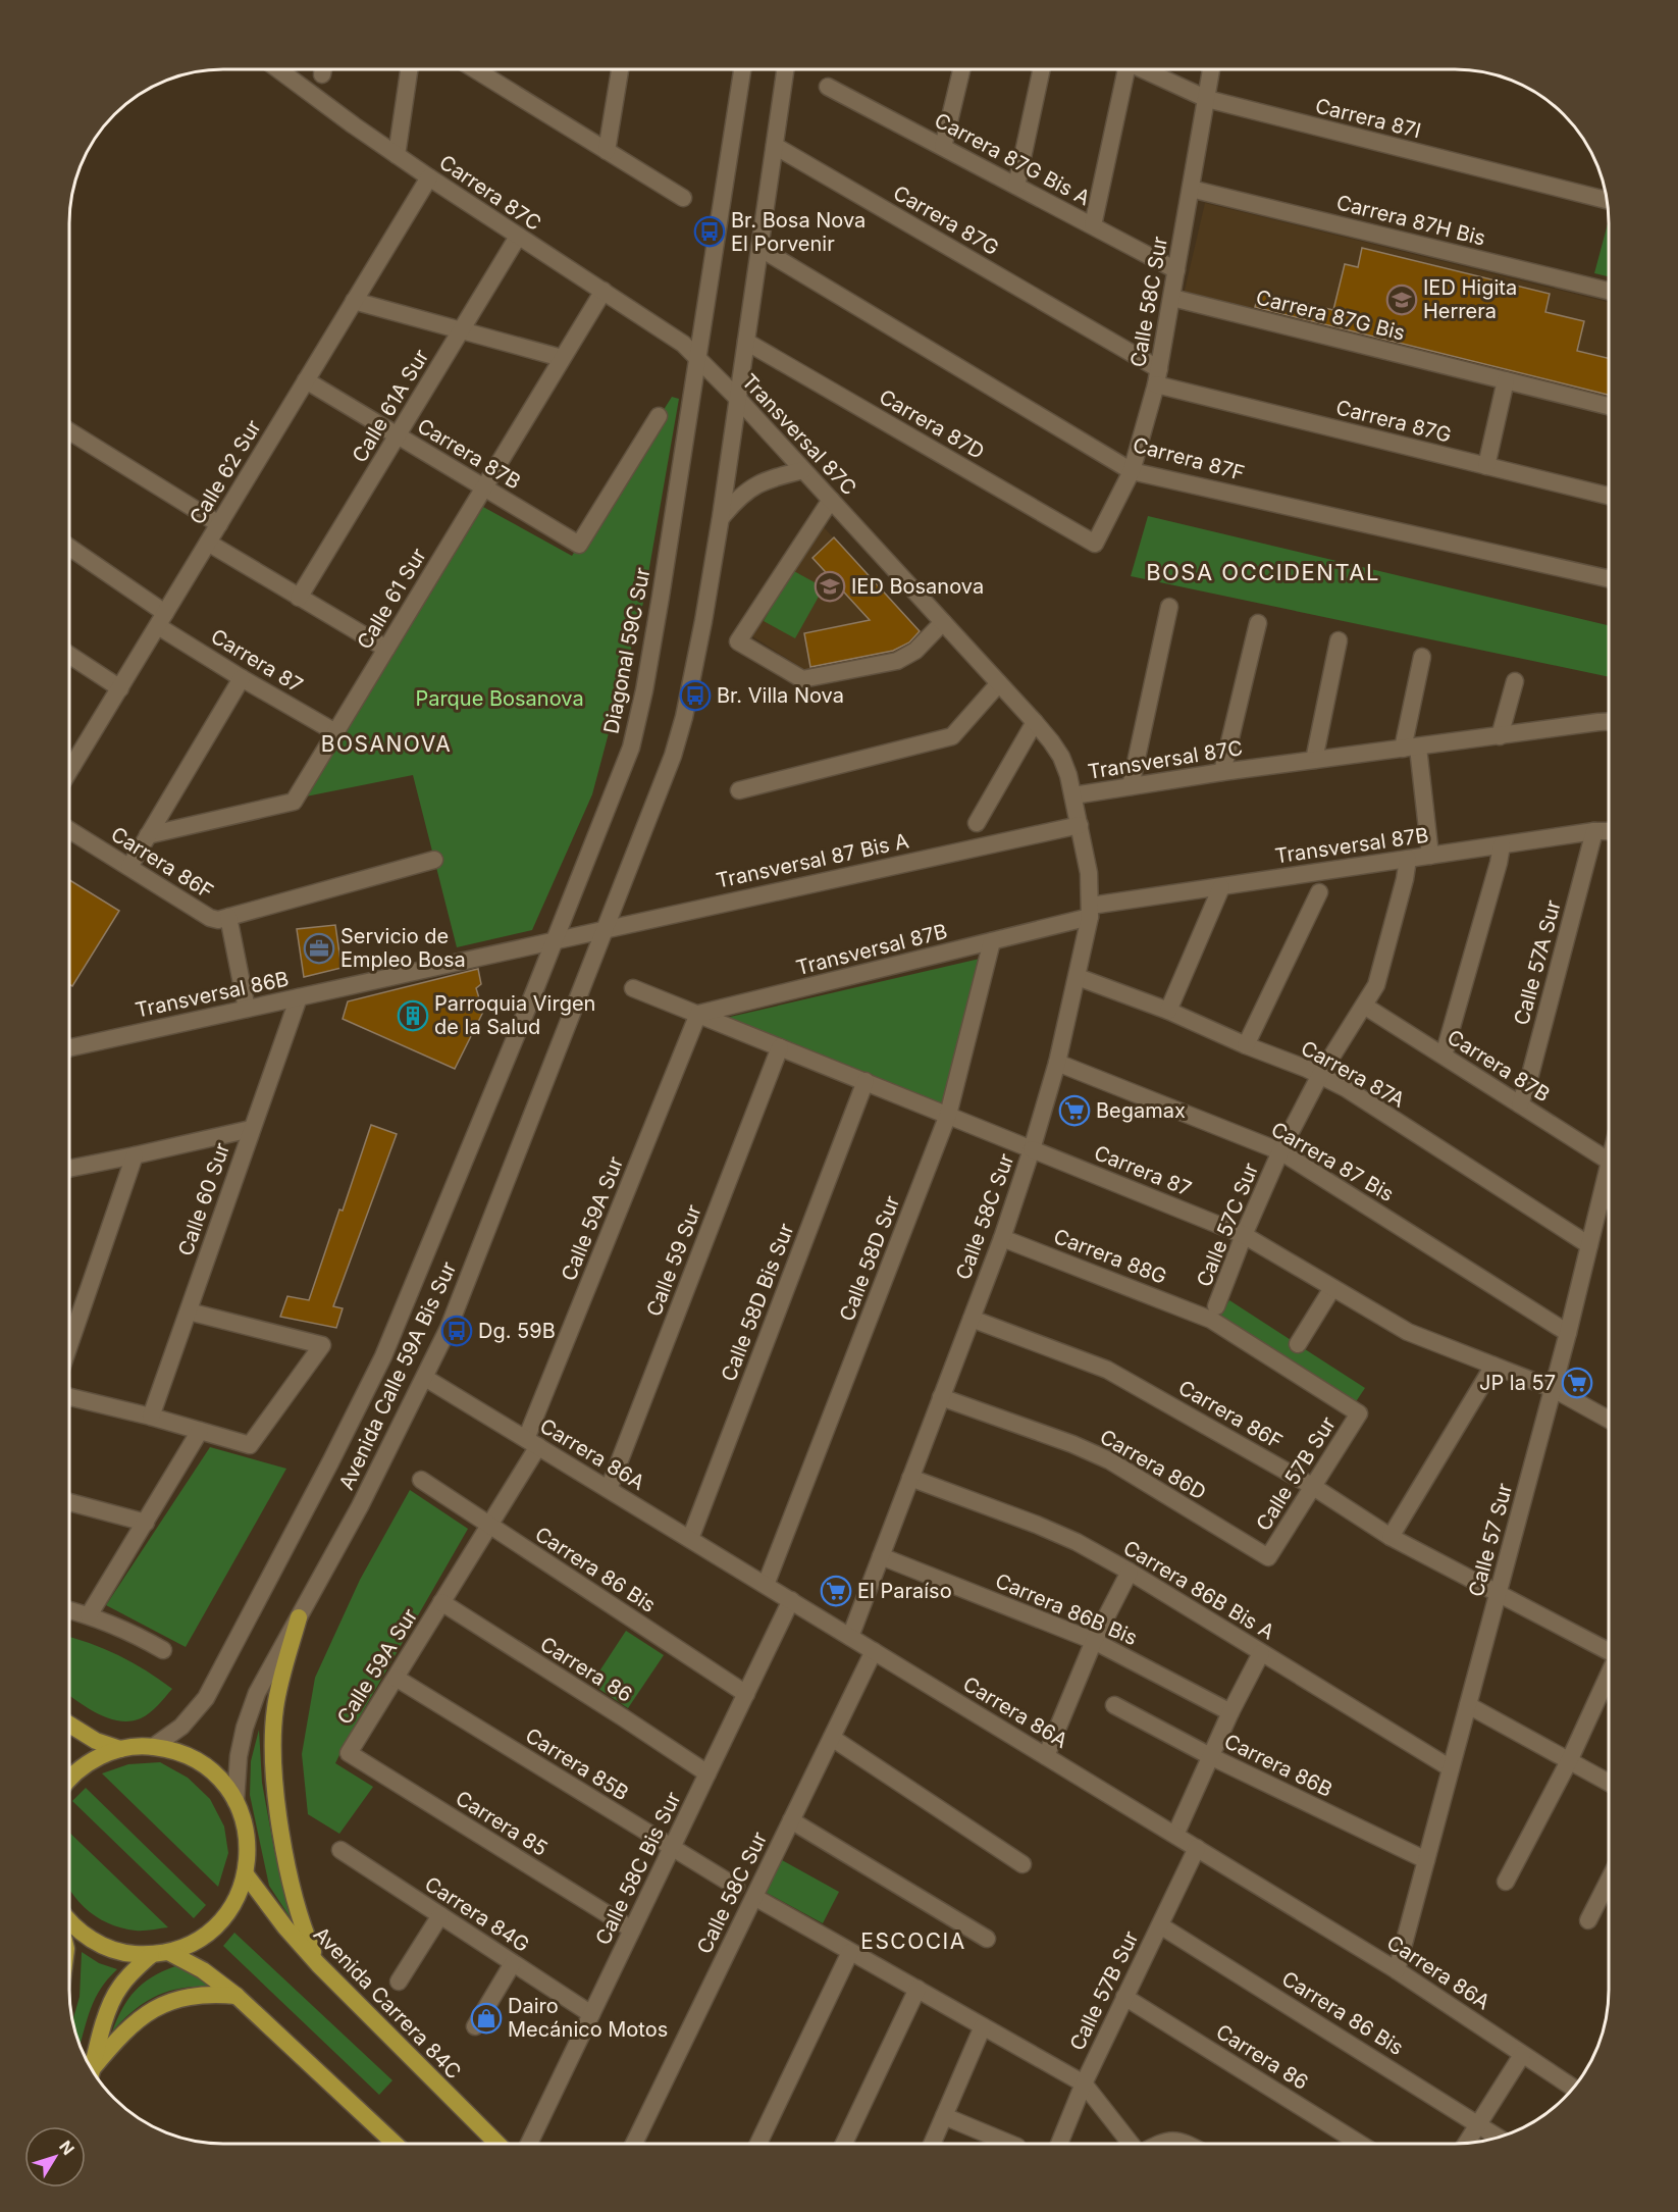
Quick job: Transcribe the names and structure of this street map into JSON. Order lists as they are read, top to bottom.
{
  "streets": {
    "main road": ["Avenida Carrera 84C"],
    "street": [
      "Carrera 87I",
      "Carrera 87G Bis A",
      "Carrera 87C",
      "Carrera 87G",
      "Carrera 87H Bis",
      "Calle 58C Sur",
      "Carrera 87G Bis",
      "Calle 61A Sur",
      "Carrera 87D",
      "Transversal 87C",
      "Carrera 87B",
      "Carrera 87F",
      "Calle 62 Sur",
      "Calle 61 Sur",
      "Diagonal 59C Sur",
      "Carrera 87",
      "Transversal 87B",
      "Transversal 87 Bis A",
      "Carrera 86F",
      "Calle 57A Sur",
      "Transversal 86B",
      "Carrera 87A",
      "Carrera 87 Bis",
      "Calle 60 Sur",
      "Calle 59A Sur",
      "Calle 57C Sur",
      "Carrera 88G",
      "Calle 58D Sur",
      "Calle 59 Sur",
      "Calle 58D Bis Sur",
      "Avenida Calle 59A Bis Sur",
      "Carrera 86A",
      "Carrera 86D",
      "Calle 57B Sur",
      "Calle 57 Sur",
      "Carrera 86 Bis",
      "Carrera 86B Bis A",
      "Carrera 86B Bis",
      "Carrera 86",
      "Carrera 85B",
      "Carrera 86B",
      "Carrera 85",
      "Calle 58C Bis Sur",
      "Carrera 84G"
    ]
  },
  "crossings": [
    ["Carrera 87I", "Calle 58C Sur"],
    ["Carrera 87G Bis A", "Calle 58C Sur"],
    ["Carrera 87C", "Calle 61A Sur"],
    ["Carrera 87C", "Transversal 87C"],
    ["Carrera 87C", "Calle 62 Sur"],
    ["Carrera 87C", "Calle 61 Sur"],
    ["Carrera 87C", "Diagonal 59C Sur"],
    ["Carrera 87G", "Calle 58C Sur"],
    ["Carrera 87H Bis", "Calle 58C Sur"],
    ["Calle 58C Sur", "Carrera 87G Bis"],
    ["Calle 58C Sur", "Carrera 87D"],
    ["Calle 58C Sur", "Transversal 87C"],
    ["Calle 58C Sur", "Carrera 87F"],
    ["Calle 58C Sur", "Carrera 87"],
    ["Calle 58C Sur", "Transversal 87B"],
    ["Calle 58C Sur", "Transversal 87 Bis A"],
    ["Calle 58C Sur", "Carrera 86F"],
    ["Calle 58C Sur", "Carrera 87A"],
    ["Calle 58C Sur", "Carrera 87 Bis"],
    ["Calle 58C Sur", "Carrera 88G"],
    ["Calle 58C Sur", "Carrera 86A"],
    ["Calle 58C Sur", "Carrera 86D"],
    ["Calle 58C Sur", "Carrera 86B Bis A"],
    ["Calle 58C Sur", "Carrera 86B Bis"],
    ["Calle 61A Sur", "Carrera 87B"],
    ["Transversal 87C", "Diagonal 59C Sur"],
    ["Carrera 87B", "Calle 62 Sur"],
    ["Carrera 87B", "Calle 61 Sur"],
    ["Carrera 87B", "Calle 57A Sur"],
    ["Carrera 87B", "Calle 57C Sur"],
    ["Calle 62 Sur", "Carrera 87"],
    ["Calle 61 Sur", "Carrera 87"],
    ["Diagonal 59C Sur", "Transversal 87 Bis A"],
    ["Diagonal 59C Sur", "Transversal 86B"],
    ["Diagonal 59C Sur", "Avenida Calle 59A Bis Sur"],
    ["Carrera 87", "Transversal 87B"],
    ["Carrera 87", "Calle 59A Sur"],
    ["Carrera 87", "Calle 57C Sur"],
    ["Carrera 87", "Calle 58D Sur"],
    ["Carrera 87", "Calle 59 Sur"],
    ["Carrera 87", "Calle 58D Bis Sur"],
    ["Carrera 87", "Calle 57 Sur"],
    ["Transversal 87B", "Calle 57A Sur"],
    ["Transversal 87B", "Calle 59A Sur"],
    ["Transversal 87B", "Calle 57C Sur"],
    ["Transversal 87B", "Calle 58D Sur"],
    ["Transversal 87 Bis A", "Transversal 86B"],
    ["Transversal 87 Bis A", "Avenida Calle 59A Bis Sur"],
    ["Carrera 86F", "Transversal 86B"],
    ["Carrera 86F", "Calle 57B Sur"],
    ["Carrera 86F", "Calle 57 Sur"],
    ["Transversal 86B", "Calle 60 Sur"],
    ["Transversal 86B", "Avenida Calle 59A Bis Sur"],
    ["Carrera 87A", "Calle 57C Sur"],
    ["Carrera 87A", "Calle 57 Sur"],
    ["Carrera 87 Bis", "Calle 57C Sur"],
    ["Carrera 87 Bis", "Calle 57 Sur"],
    ["Calle 59A Sur", "Carrera 86A"],
    ["Calle 59A Sur", "Carrera 86 Bis"],
    ["Calle 59A Sur", "Carrera 86"],
    ["Calle 59A Sur", "Carrera 85B"],
    ["Calle 59A Sur", "Carrera 85"],
    ["Carrera 88G", "Calle 57B Sur"],
    ["Calle 58D Sur", "Carrera 86A"],
    ["Calle 59 Sur", "Carrera 86A"],
    ["Calle 58D Bis Sur", "Carrera 86A"],
    ["Avenida Calle 59A Bis Sur", "Carrera 86A"],
    ["Carrera 86A", "Calle 57B Sur"],
    ["Carrera 86A", "Calle 57 Sur"],
    ["Carrera 86A", "Calle 58C Bis Sur"],
    ["Carrera 86D", "Calle 57B Sur"],
    ["Calle 57B Sur", "Carrera 86 Bis"],
    ["Calle 57B Sur", "Carrera 86"],
    ["Calle 57 Sur", "Carrera 86B Bis A"],
    ["Calle 57 Sur", "Carrera 86B"],
    ["Carrera 86 Bis", "Calle 58C Bis Sur"],
    ["Carrera 86", "Calle 58C Bis Sur"],
    ["Carrera 85B", "Calle 58C Bis Sur"],
    ["Carrera 85", "Calle 58C Bis Sur"],
    ["Calle 58C Bis Sur", "Carrera 84G"]
  ],
  "districts": ["BOSA OCCIDENTAL", "BOSANOVA", "ESCOCIA"],
  "parks": ["Parque Bosanova"],
  "places": {
    "bus stop": ["Br. Bosa Nova El Porvenir", "Br. Villa Nova", "Dg. 59B"],
    "school or university": ["IED Higita Herrera", "IED Bosanova"],
    "office": ["Servicio de Empleo Bosa"],
    "building": ["Parroquia Virgen de la Salud"],
    "supermarket": ["Begamax", "JP la 57", "El Paraíso"],
    "shop": ["Dairo Mecánico Motos"]
  },
  "north": "top right"
}
